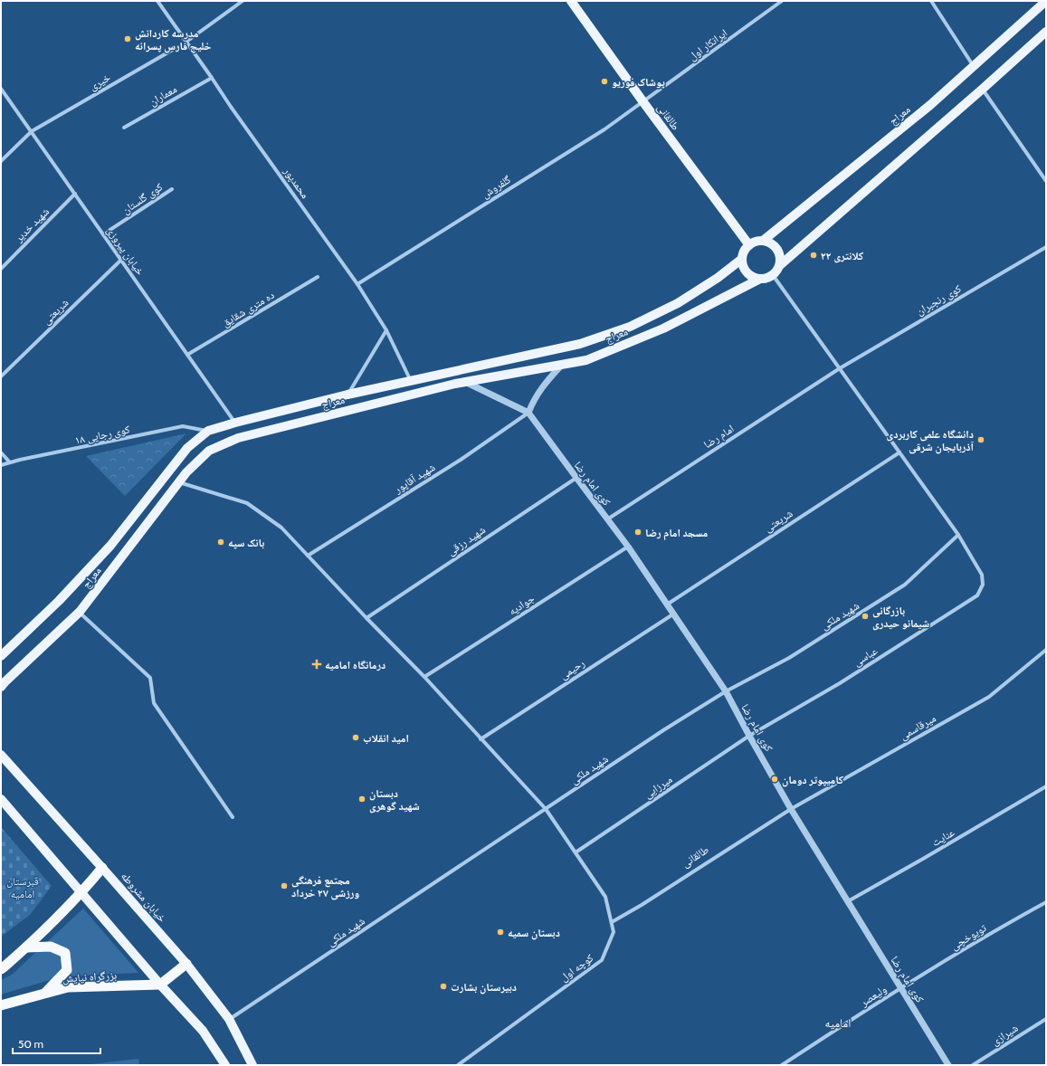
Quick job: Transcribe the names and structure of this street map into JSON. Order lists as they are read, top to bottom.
{
  "streets": {
    "highway": ["بزرگراه نیایش"],
    "main road": ["معراج", "طالقانی", "خیابان مشروطه"],
    "street": [
      "ایرانکار اول",
      "خیری",
      "معماران",
      "محمدپور",
      "گلفروش",
      "کوی گلستان",
      "شهید خدیر",
      "خیابان پیروزی",
      "کوی رنجبران",
      "ده متری شقایق",
      "شریعتی",
      "کوی رجایی ۱۸",
      "امام رضا",
      "شهید آقاپور",
      "کوی امام رضا",
      "شهید رزقی",
      "جوادیه",
      "شهید ملکی",
      "عباسی",
      "رحیمی",
      "میرقاسمی",
      "میرزایی",
      "عنایت",
      "تویوخچی",
      "کوچه اول",
      "ولیعصر",
      "شیرازی"
    ]
  },
  "crossings": [
    ["ایرانکار اول", "طالقانی"],
    ["ایرانکار اول", "گلفروش"],
    ["خیری", "خیابان پیروزی"],
    ["معماران", "محمدپور"],
    ["معراج", "طالقانی"],
    ["معراج", "محمدپور"],
    ["معراج", "خیابان پیروزی"],
    ["معراج", "کوی رجایی ۱۸"],
    ["معراج", "کوچه اول"],
    ["طالقانی", "گلفروش"],
    ["طالقانی", "کوی امام رضا"],
    ["طالقانی", "میرقاسمی"],
    ["طالقانی", "کوچه اول"],
    ["محمدپور", "گلفروش"],
    ["کوی گلستان", "خیابان پیروزی"],
    ["شهید خدیر", "خیابان پیروزی"],
    ["خیابان پیروزی", "ده متری شقایق"],
    ["خیابان پیروزی", "شریعتی"],
    ["کوی رنجبران", "امام رضا"],
    ["شریعتی", "کوی امام رضا"],
    ["امام رضا", "کوی امام رضا"],
    ["شهید آقاپور", "کوی امام رضا"],
    ["شهید آقاپور", "کوچه اول"],
    ["کوی امام رضا", "شهید رزقی"],
    ["کوی امام رضا", "جوادیه"],
    ["کوی امام رضا", "شهید ملکی"],
    ["کوی امام رضا", "عباسی"],
    ["کوی امام رضا", "رحیمی"],
    ["کوی امام رضا", "میرقاسمی"],
    ["کوی امام رضا", "میرزایی"],
    ["کوی امام رضا", "عنایت"],
    ["کوی امام رضا", "تویوخچی"],
    ["کوی امام رضا", "ولیعصر"],
    ["شهید رزقی", "کوچه اول"],
    ["جوادیه", "کوچه اول"],
    ["شهید ملکی", "عباسی"],
    ["شهید ملکی", "خیابان مشروطه"],
    ["شهید ملکی", "کوچه اول"],
    ["عباسی", "میرزایی"],
    ["رحیمی", "کوچه اول"],
    ["میرزایی", "کوچه اول"],
    ["تویوخچی", "ولیعصر"]
  ],
  "districts": ["امامیه"],
  "parks": ["قبرستان امامیه"],
  "places": {
    "other": [
      "مدرسه کاردانش خلیج فارس پسرانه",
      "پوشاک فوریو",
      "کلانتری ٢٢",
      "دانشگاه علمی کاربردی آذربایجان شرقی",
      "مسجد امام رضا",
      "بانک سپه",
      "بازرگانی شیمانو حیدری",
      "امید انقلاب",
      "کامیپوتر دومان",
      "دبستان شهید گوهری",
      "مجتمع فرهنگی ورزشی ۲۷ خرداد",
      "دبستان سمیه",
      "دبیرستان بشارت"
    ],
    "health": ["درمانگاه امامیه"]
  },
  "scale_bar": "50 m"
}
